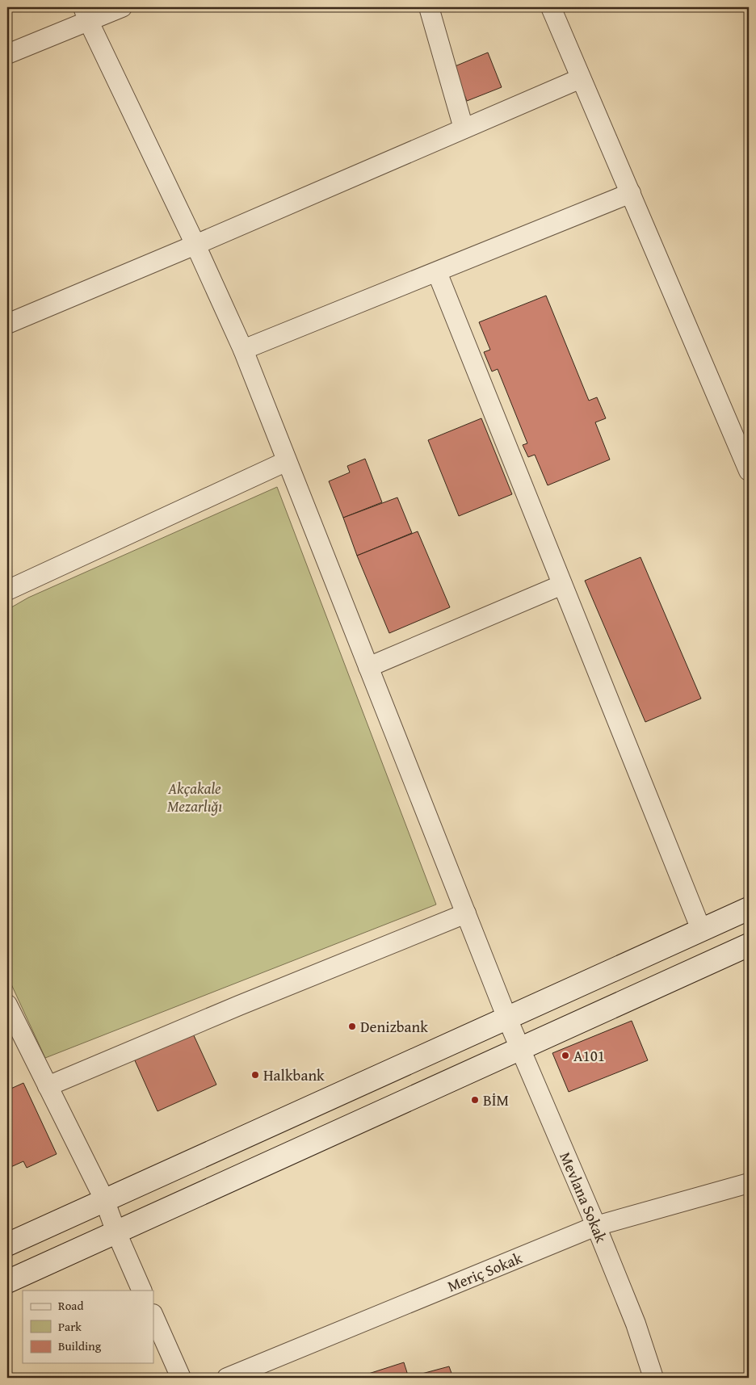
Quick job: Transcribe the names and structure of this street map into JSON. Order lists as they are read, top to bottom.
{
  "streets": {
    "street": ["Mevlana Sokak", "Meriç Sokak"]
  },
  "crossings": [
    ["Mevlana Sokak", "Meriç Sokak"]
  ],
  "parks": ["Akçakale Mezarlığı"],
  "places": [
    "Denizbank",
    "A101",
    "Halkbank",
    "BİM"
  ],
  "legend": ["Road", "Park", "Building"]
}
